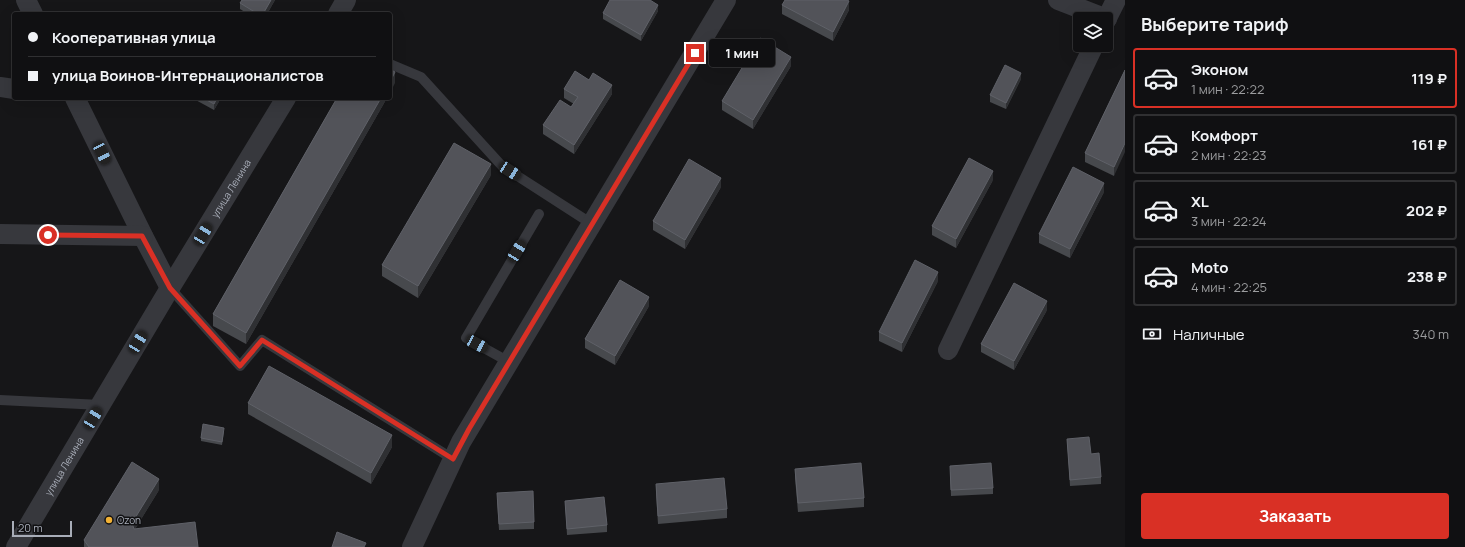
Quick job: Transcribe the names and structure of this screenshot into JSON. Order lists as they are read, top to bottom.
{
  "streets": {
    "street": ["улица Ленина"]
  },
  "places": ["Ozon"],
  "scale_bar": "20 m",
  "page": {
    "heading": "Выберите тариф",
    "banner": ["Кооперативная улица", "улица Воинов-Интернационалистов"],
    "bubble": "1 мин",
    "list": [
      {
        "name": "Эконом",
        "note": "1 мин · 22:22",
        "value": "119 ₽"
      },
      {
        "name": "Комфорт",
        "note": "2 мин · 22:23",
        "value": "161 ₽"
      },
      {
        "name": "XL",
        "note": "3 мин · 22:24",
        "value": "202 ₽"
      },
      {
        "name": "Moto",
        "note": "4 мин · 22:25",
        "value": "238 ₽"
      }
    ],
    "pay": ["Наличные", "340 m"],
    "buttons": "Заказать",
    "scale": "20 m"
  }
}
